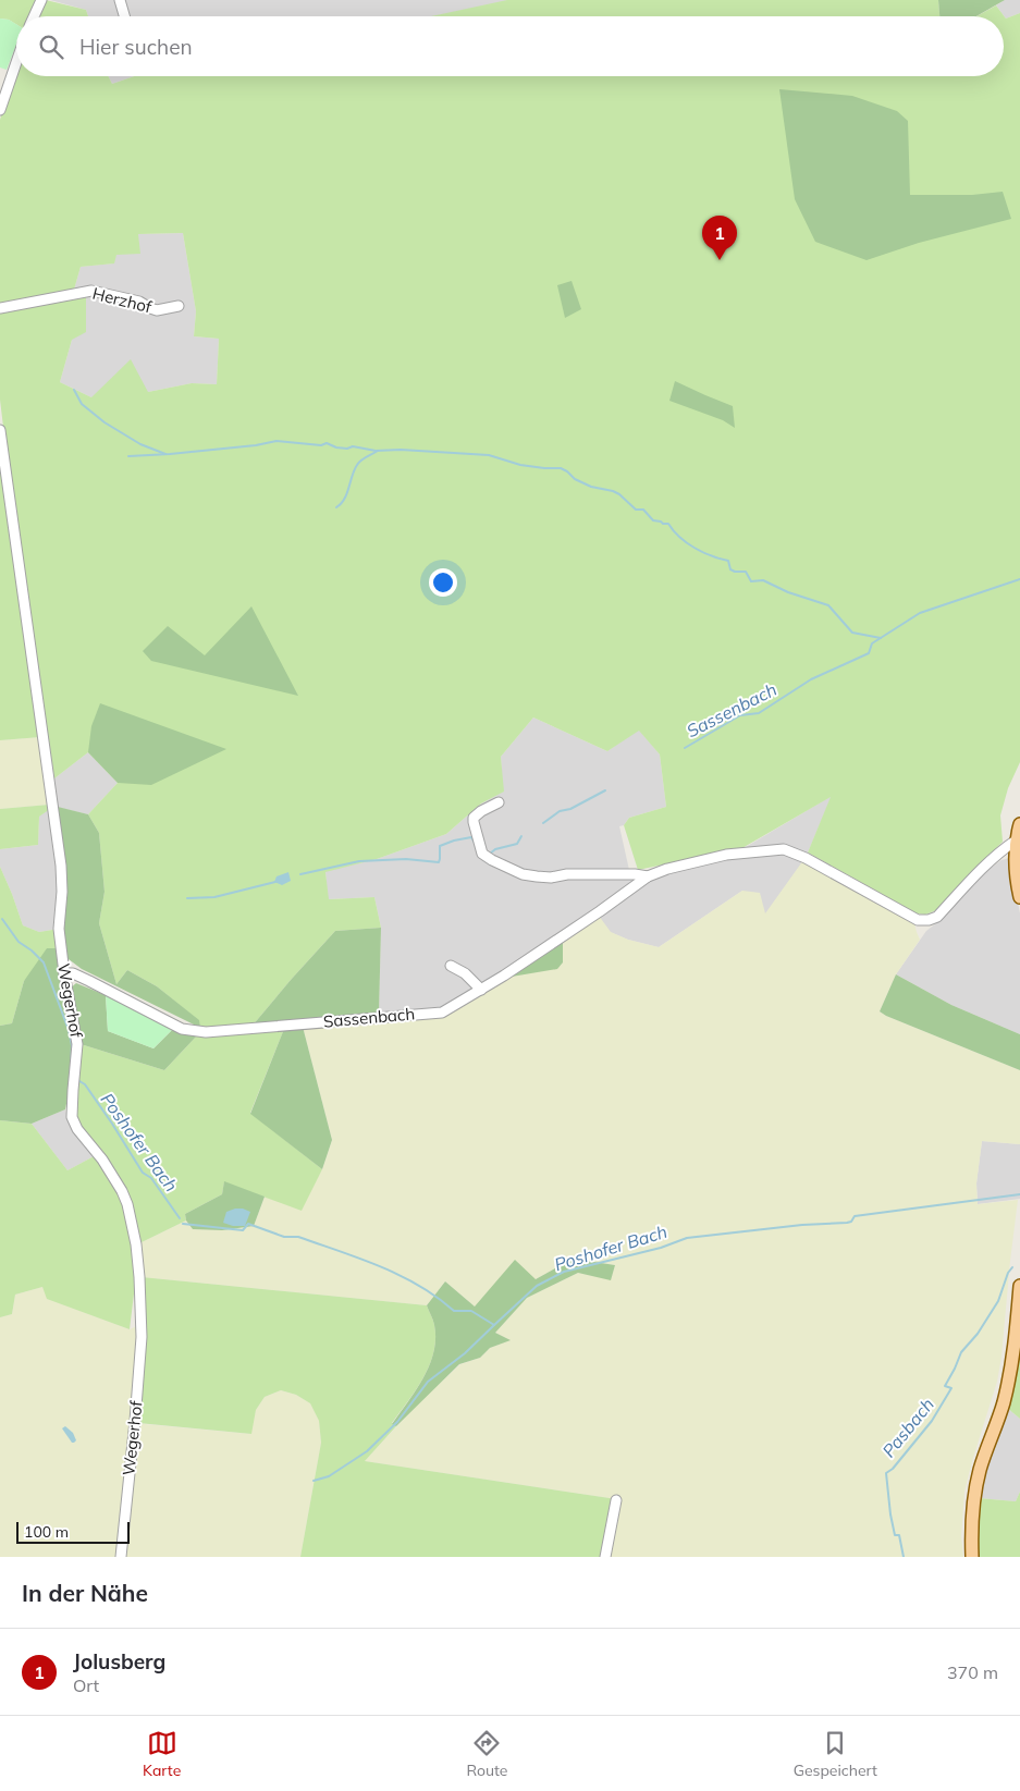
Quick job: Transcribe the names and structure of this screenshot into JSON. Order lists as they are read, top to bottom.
{
  "streets": {
    "street": ["Herzhof", "Wegerhof", "Sassenbach"]
  },
  "crossings": [
    ["Wegerhof", "Sassenbach"]
  ],
  "water": ["Sassenbach", "Poshofer Bach", "Pasbach"],
  "scale_bar": "100 m",
  "page": {
    "search": "Hier suchen",
    "pins": "1",
    "scale": "100 m",
    "heading": "In der Nähe",
    "list": [
      {
        "mark": "1",
        "name": "Jolusberg",
        "note": "Ort",
        "value": "370 m"
      }
    ],
    "nav": ["Karte", "Route", "Gespeichert"]
  }
}
